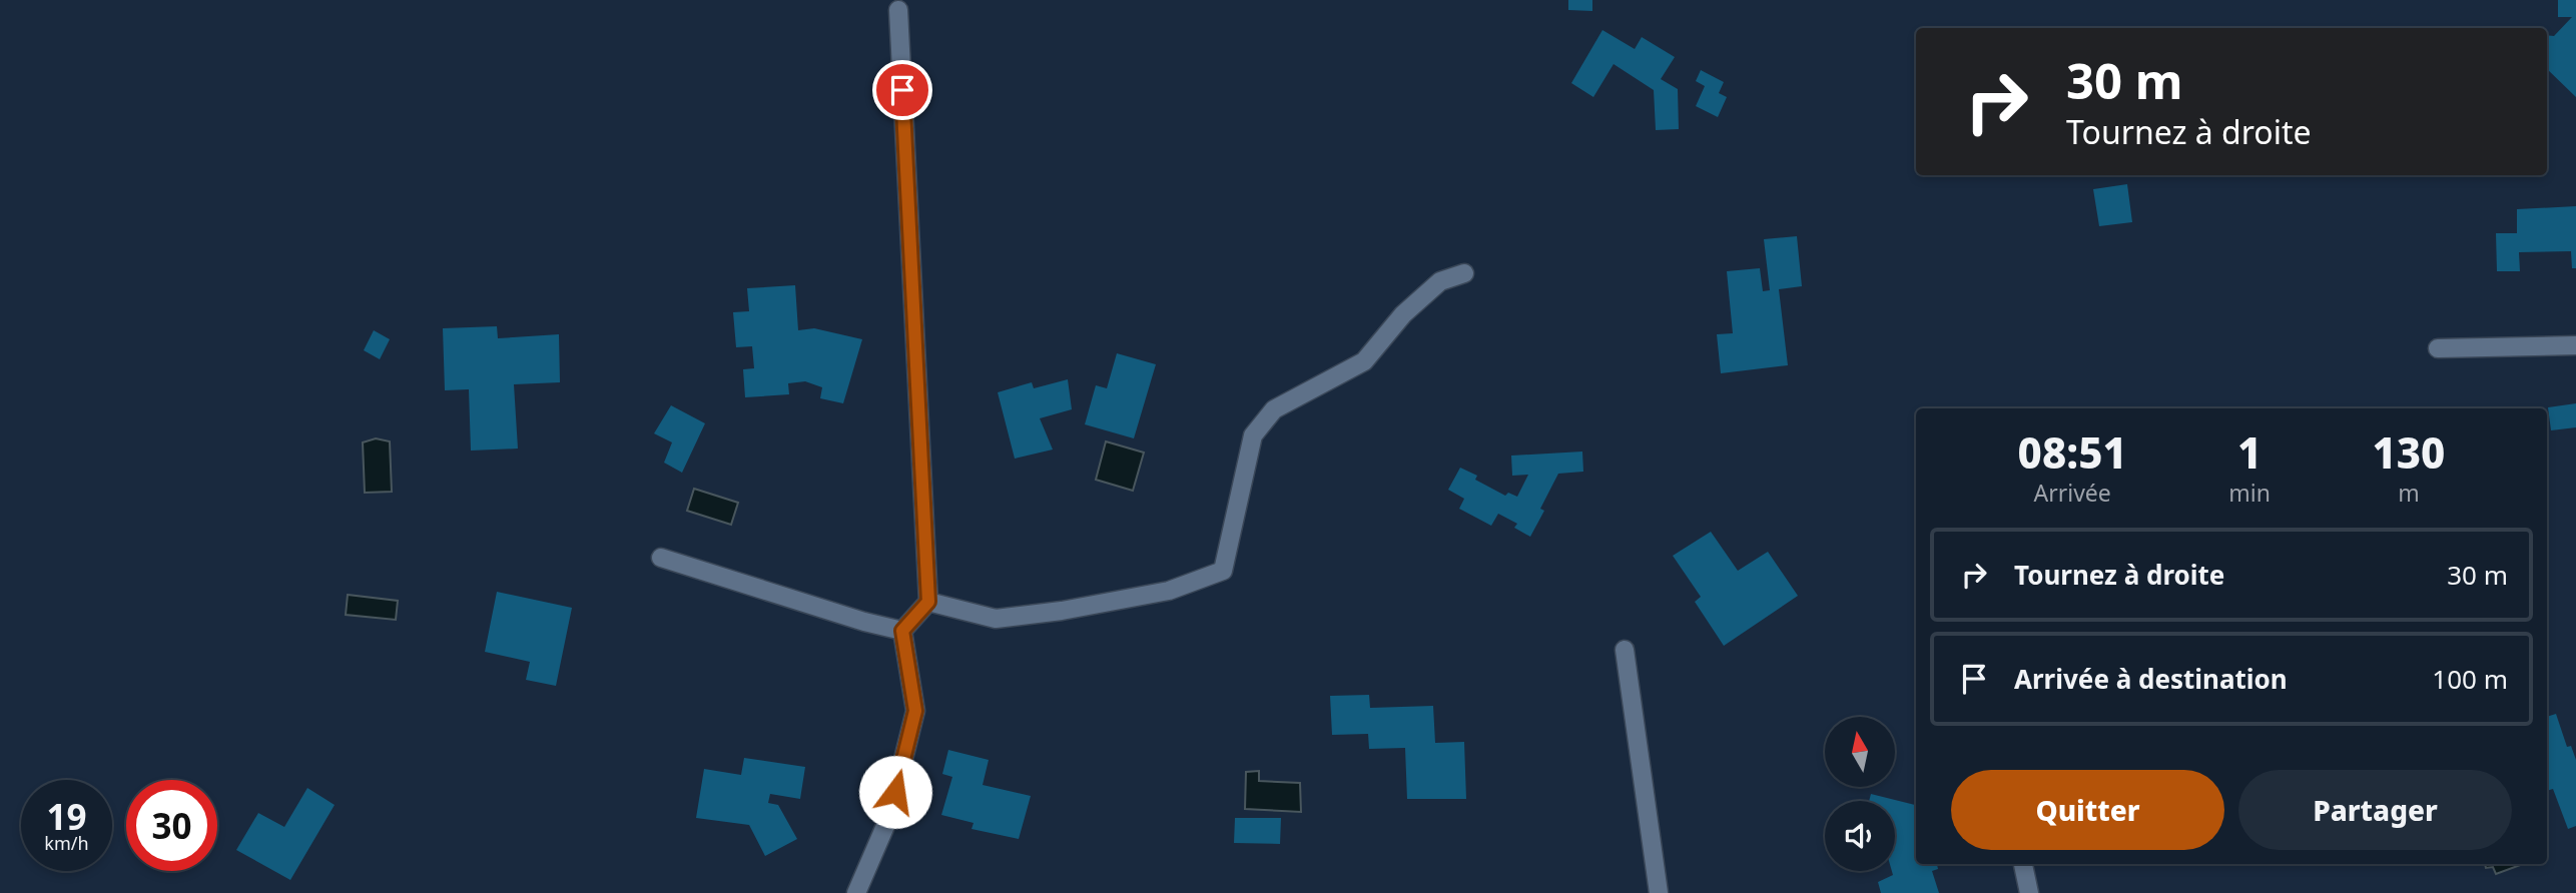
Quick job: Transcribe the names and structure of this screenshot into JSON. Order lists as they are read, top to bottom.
{
  "north": "top",
  "page": {
    "turn": ["30 m", "Tournez à droite"],
    "eta": [
      "08:51",
      "Arrivée",
      "1",
      "min",
      "130",
      "m"
    ],
    "list": [
      {
        "name": "Tournez à droite",
        "value": "30 m"
      },
      {
        "name": "Arrivée à destination",
        "value": "100 m"
      }
    ],
    "buttons": ["Quitter", "Partager"],
    "speed": "19 km/h",
    "limit": "30"
  }
}
